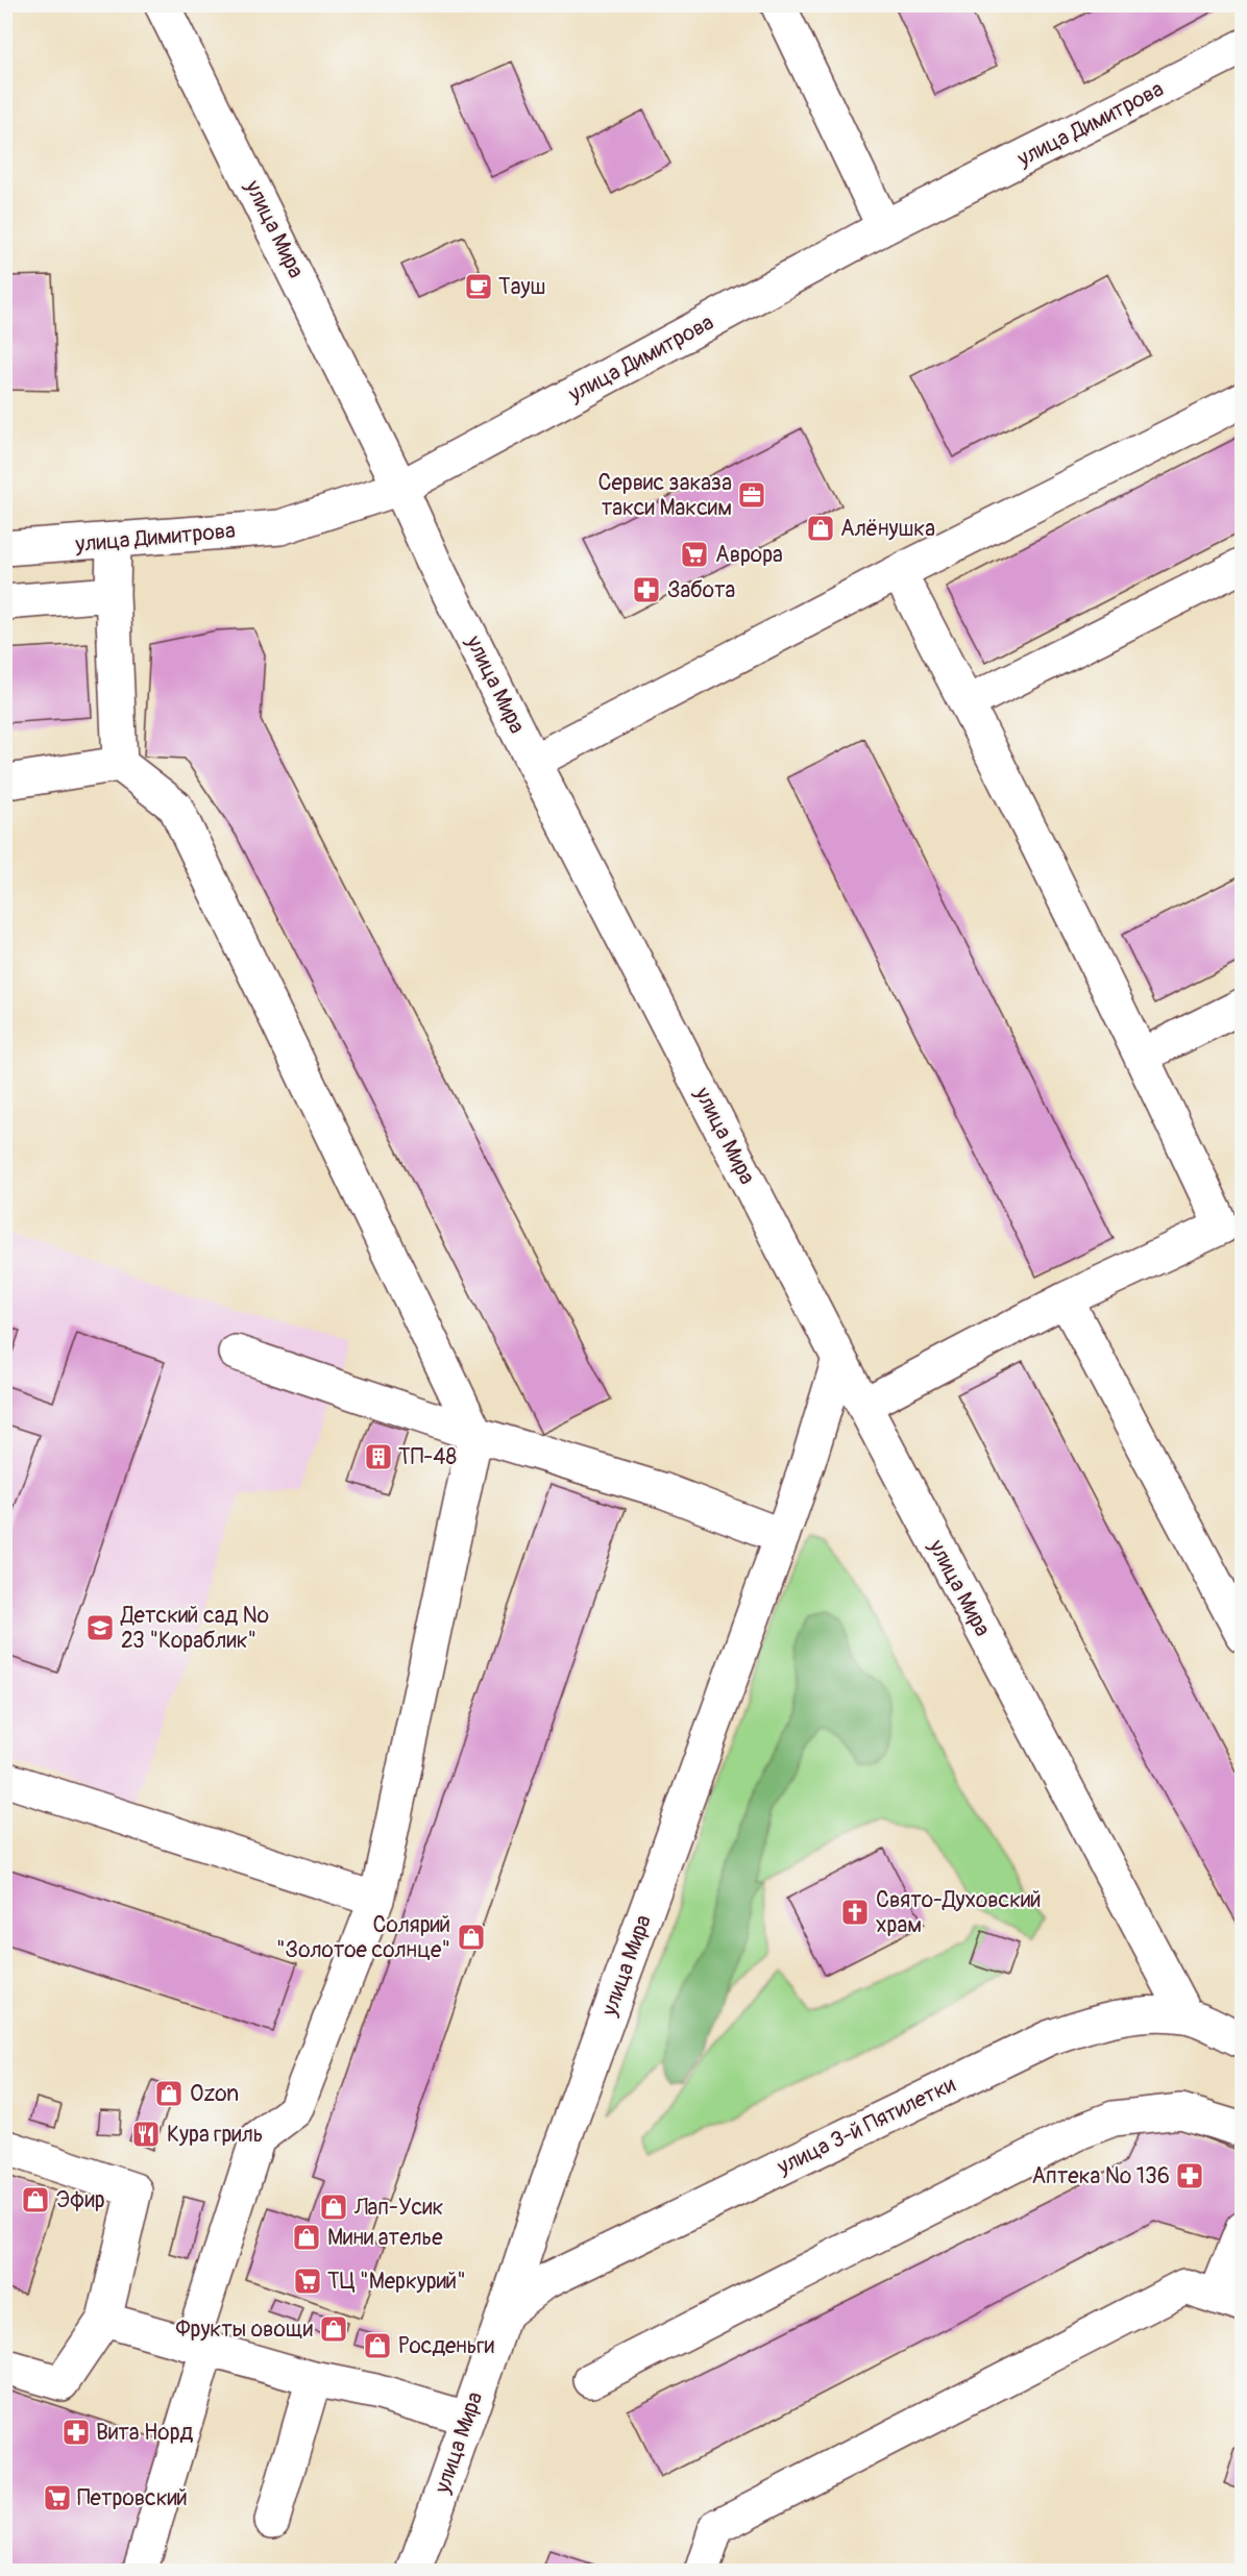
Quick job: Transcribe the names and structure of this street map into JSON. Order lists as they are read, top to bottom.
{
  "streets": {
    "main road": ["улица Димитрова", "улица Мира", "улица 3-й Пятилетки"]
  },
  "crossings": [
    ["улица Димитрова", "улица Мира"],
    ["улица Мира", "улица 3-й Пятилетки"]
  ],
  "places": {
    "cafe": ["Тауш"],
    "office": ["Сервис заказа такси Максим"],
    "shop": [
      "Алёнушка",
      "Солярий \"Золотое солнце\"",
      "Ozon",
      "Эфир",
      "Лап-Усик",
      "Мини ателье",
      "Фрукты овощи",
      "Росденьги"
    ],
    "supermarket": ["Аврора", "ТЦ \"Меркурий\"", "Петровский"],
    "pharmacy": ["Забота", "Аптека № 136", "Вита Норд"],
    "building": ["ТП-48"],
    "school or university": ["Детский сад № 23 \"Кораблик\""],
    "church": ["Свято-Духовский храм"],
    "restaurant": ["Кура гриль"]
  }
}
